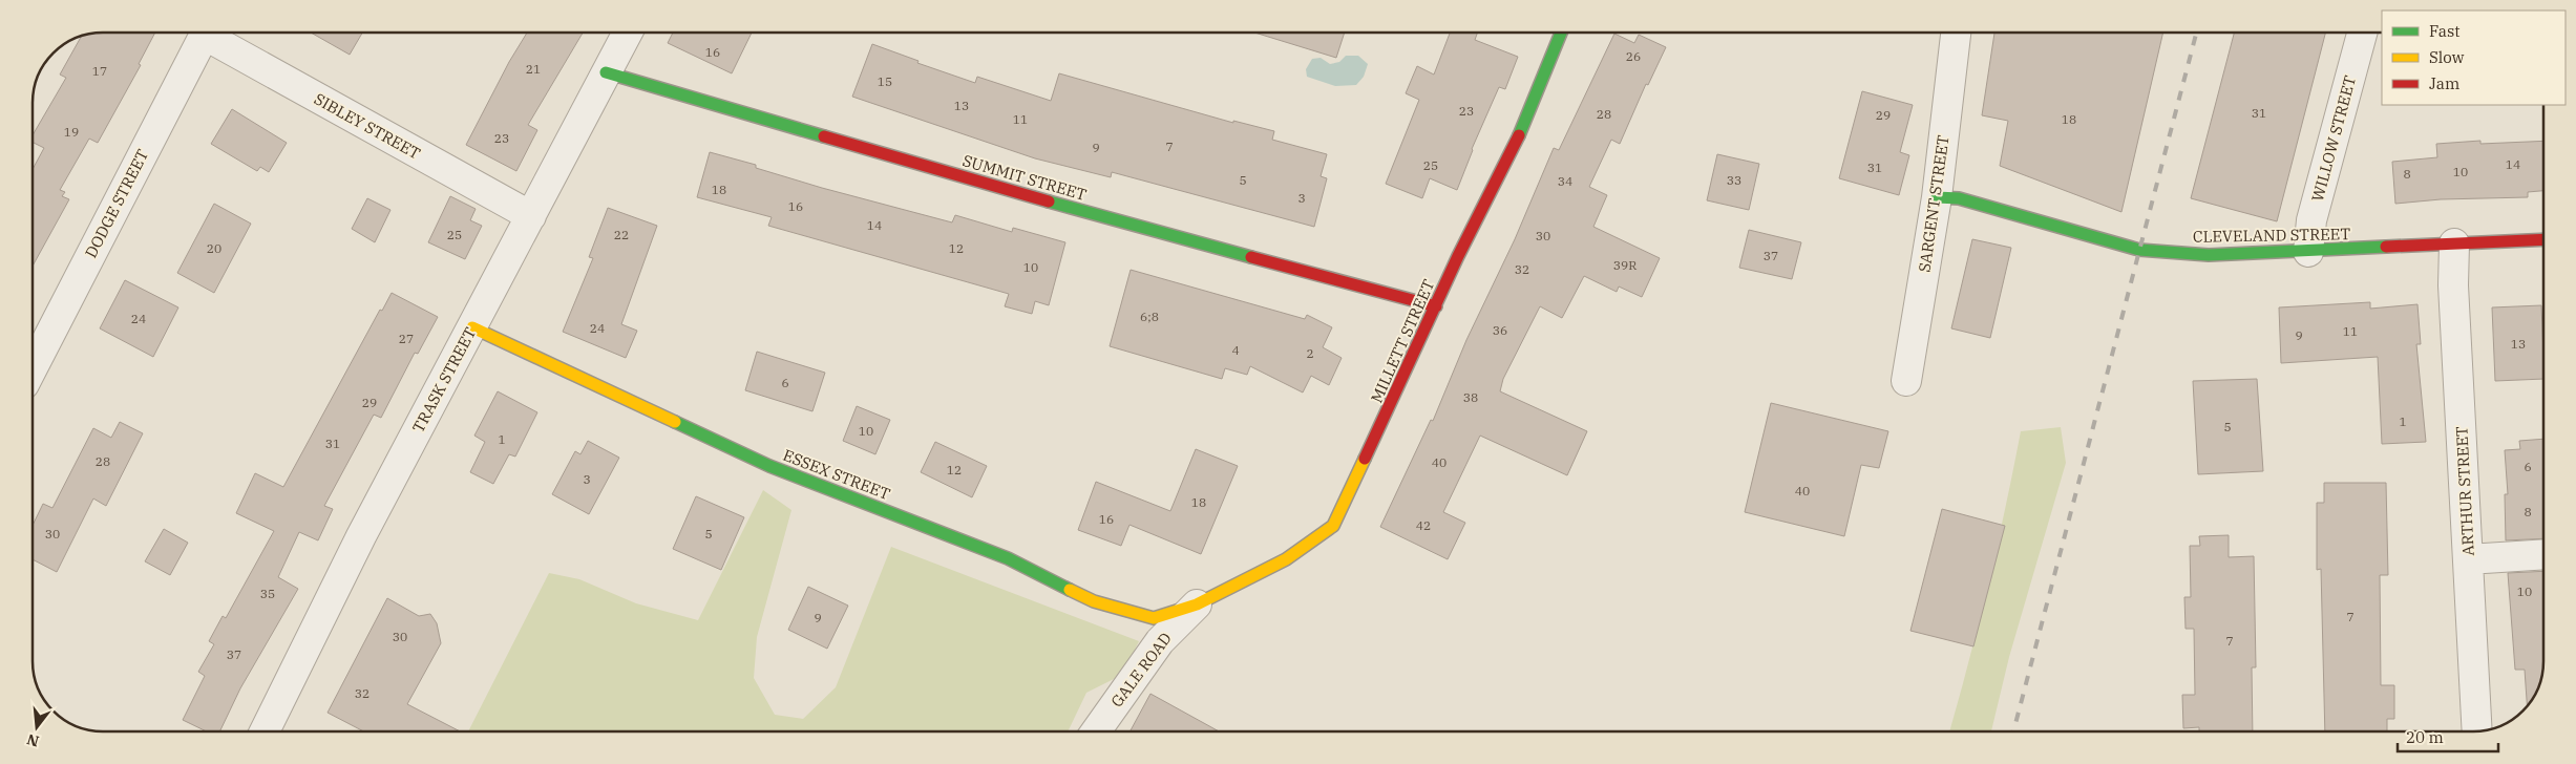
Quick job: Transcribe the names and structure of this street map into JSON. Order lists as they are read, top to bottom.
{
  "streets": {
    "street": [
      "SIBLEY STREET",
      "WILLOW STREET",
      "SUMMIT STREET",
      "DODGE STREET",
      "SARGENT STREET",
      "CLEVELAND STREET",
      "MILLETT STREET",
      "TRASK STREET",
      "ESSEX STREET",
      "ARTHUR STREET",
      "GALE ROAD"
    ]
  },
  "crossings": [
    ["SIBLEY STREET", "TRASK STREET"],
    ["WILLOW STREET", "CLEVELAND STREET"],
    ["SUMMIT STREET", "MILLETT STREET"],
    ["SUMMIT STREET", "TRASK STREET"],
    ["SARGENT STREET", "CLEVELAND STREET"],
    ["CLEVELAND STREET", "ARTHUR STREET"],
    ["MILLETT STREET", "ESSEX STREET"],
    ["MILLETT STREET", "GALE ROAD"],
    ["TRASK STREET", "ESSEX STREET"],
    ["ESSEX STREET", "GALE ROAD"]
  ],
  "house_numbers": [
    "16",
    "26",
    "21",
    "17",
    "15",
    "13",
    "23",
    "31",
    "28",
    "29",
    "11",
    "18",
    "19",
    "23",
    "7",
    "9",
    "14",
    "25",
    "31",
    "10",
    "8",
    "5",
    "33",
    "34",
    "18",
    "3",
    "16",
    "14",
    "25",
    "22",
    "30",
    "20",
    "12",
    "37",
    "39R",
    "10",
    "32",
    "6;8",
    "24",
    "24",
    "36",
    "11",
    "9",
    "27",
    "13",
    "4",
    "2",
    "6",
    "38",
    "29",
    "1",
    "5",
    "10",
    "1",
    "31",
    "28",
    "40",
    "6",
    "12",
    "3",
    "40",
    "18",
    "8",
    "16",
    "42",
    "30",
    "5",
    "10",
    "35",
    "7",
    "9",
    "30",
    "7",
    "37",
    "32"
  ],
  "legend": ["Fast", "Slow", "Jam"],
  "scale_bar": "20 m",
  "north": "bottom"
}
